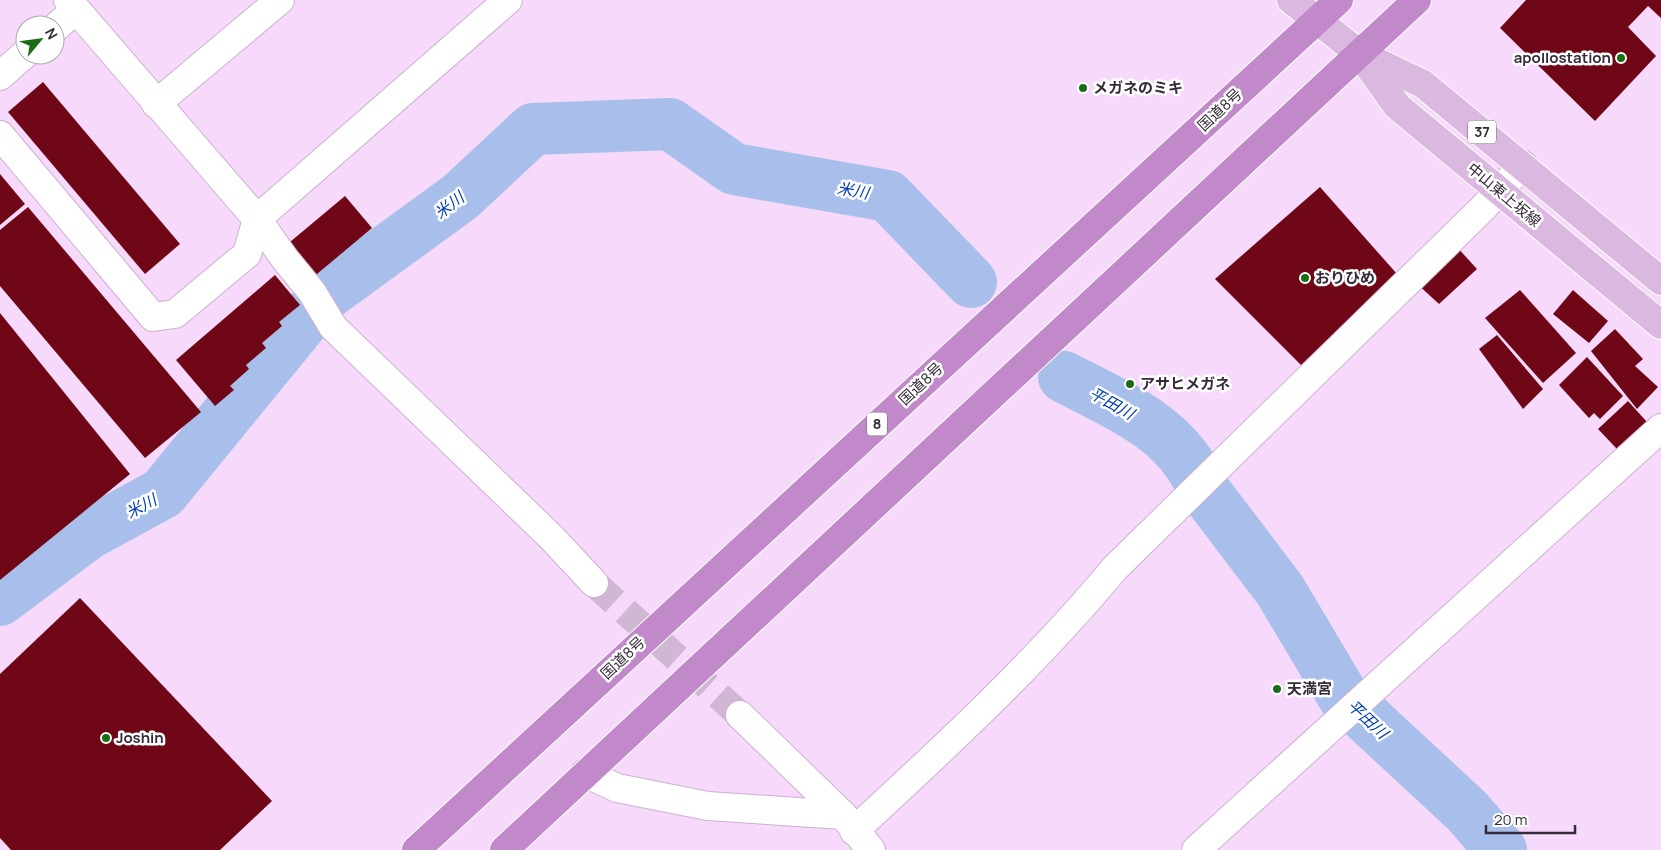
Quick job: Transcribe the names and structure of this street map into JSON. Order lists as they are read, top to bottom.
{
  "streets": {
    "highway": ["国道8号", "8"],
    "main road": ["37", "中山東上坂線"]
  },
  "crossings": [
    ["国道8号", "中山東上坂線"]
  ],
  "water": ["米川", "平田川"],
  "places": [
    "apollostation",
    "メガネのミキ",
    "おりひめ",
    "アサヒメガネ",
    "天満宮",
    "Joshin"
  ],
  "scale_bar": "20 m",
  "north": "top right"
}
